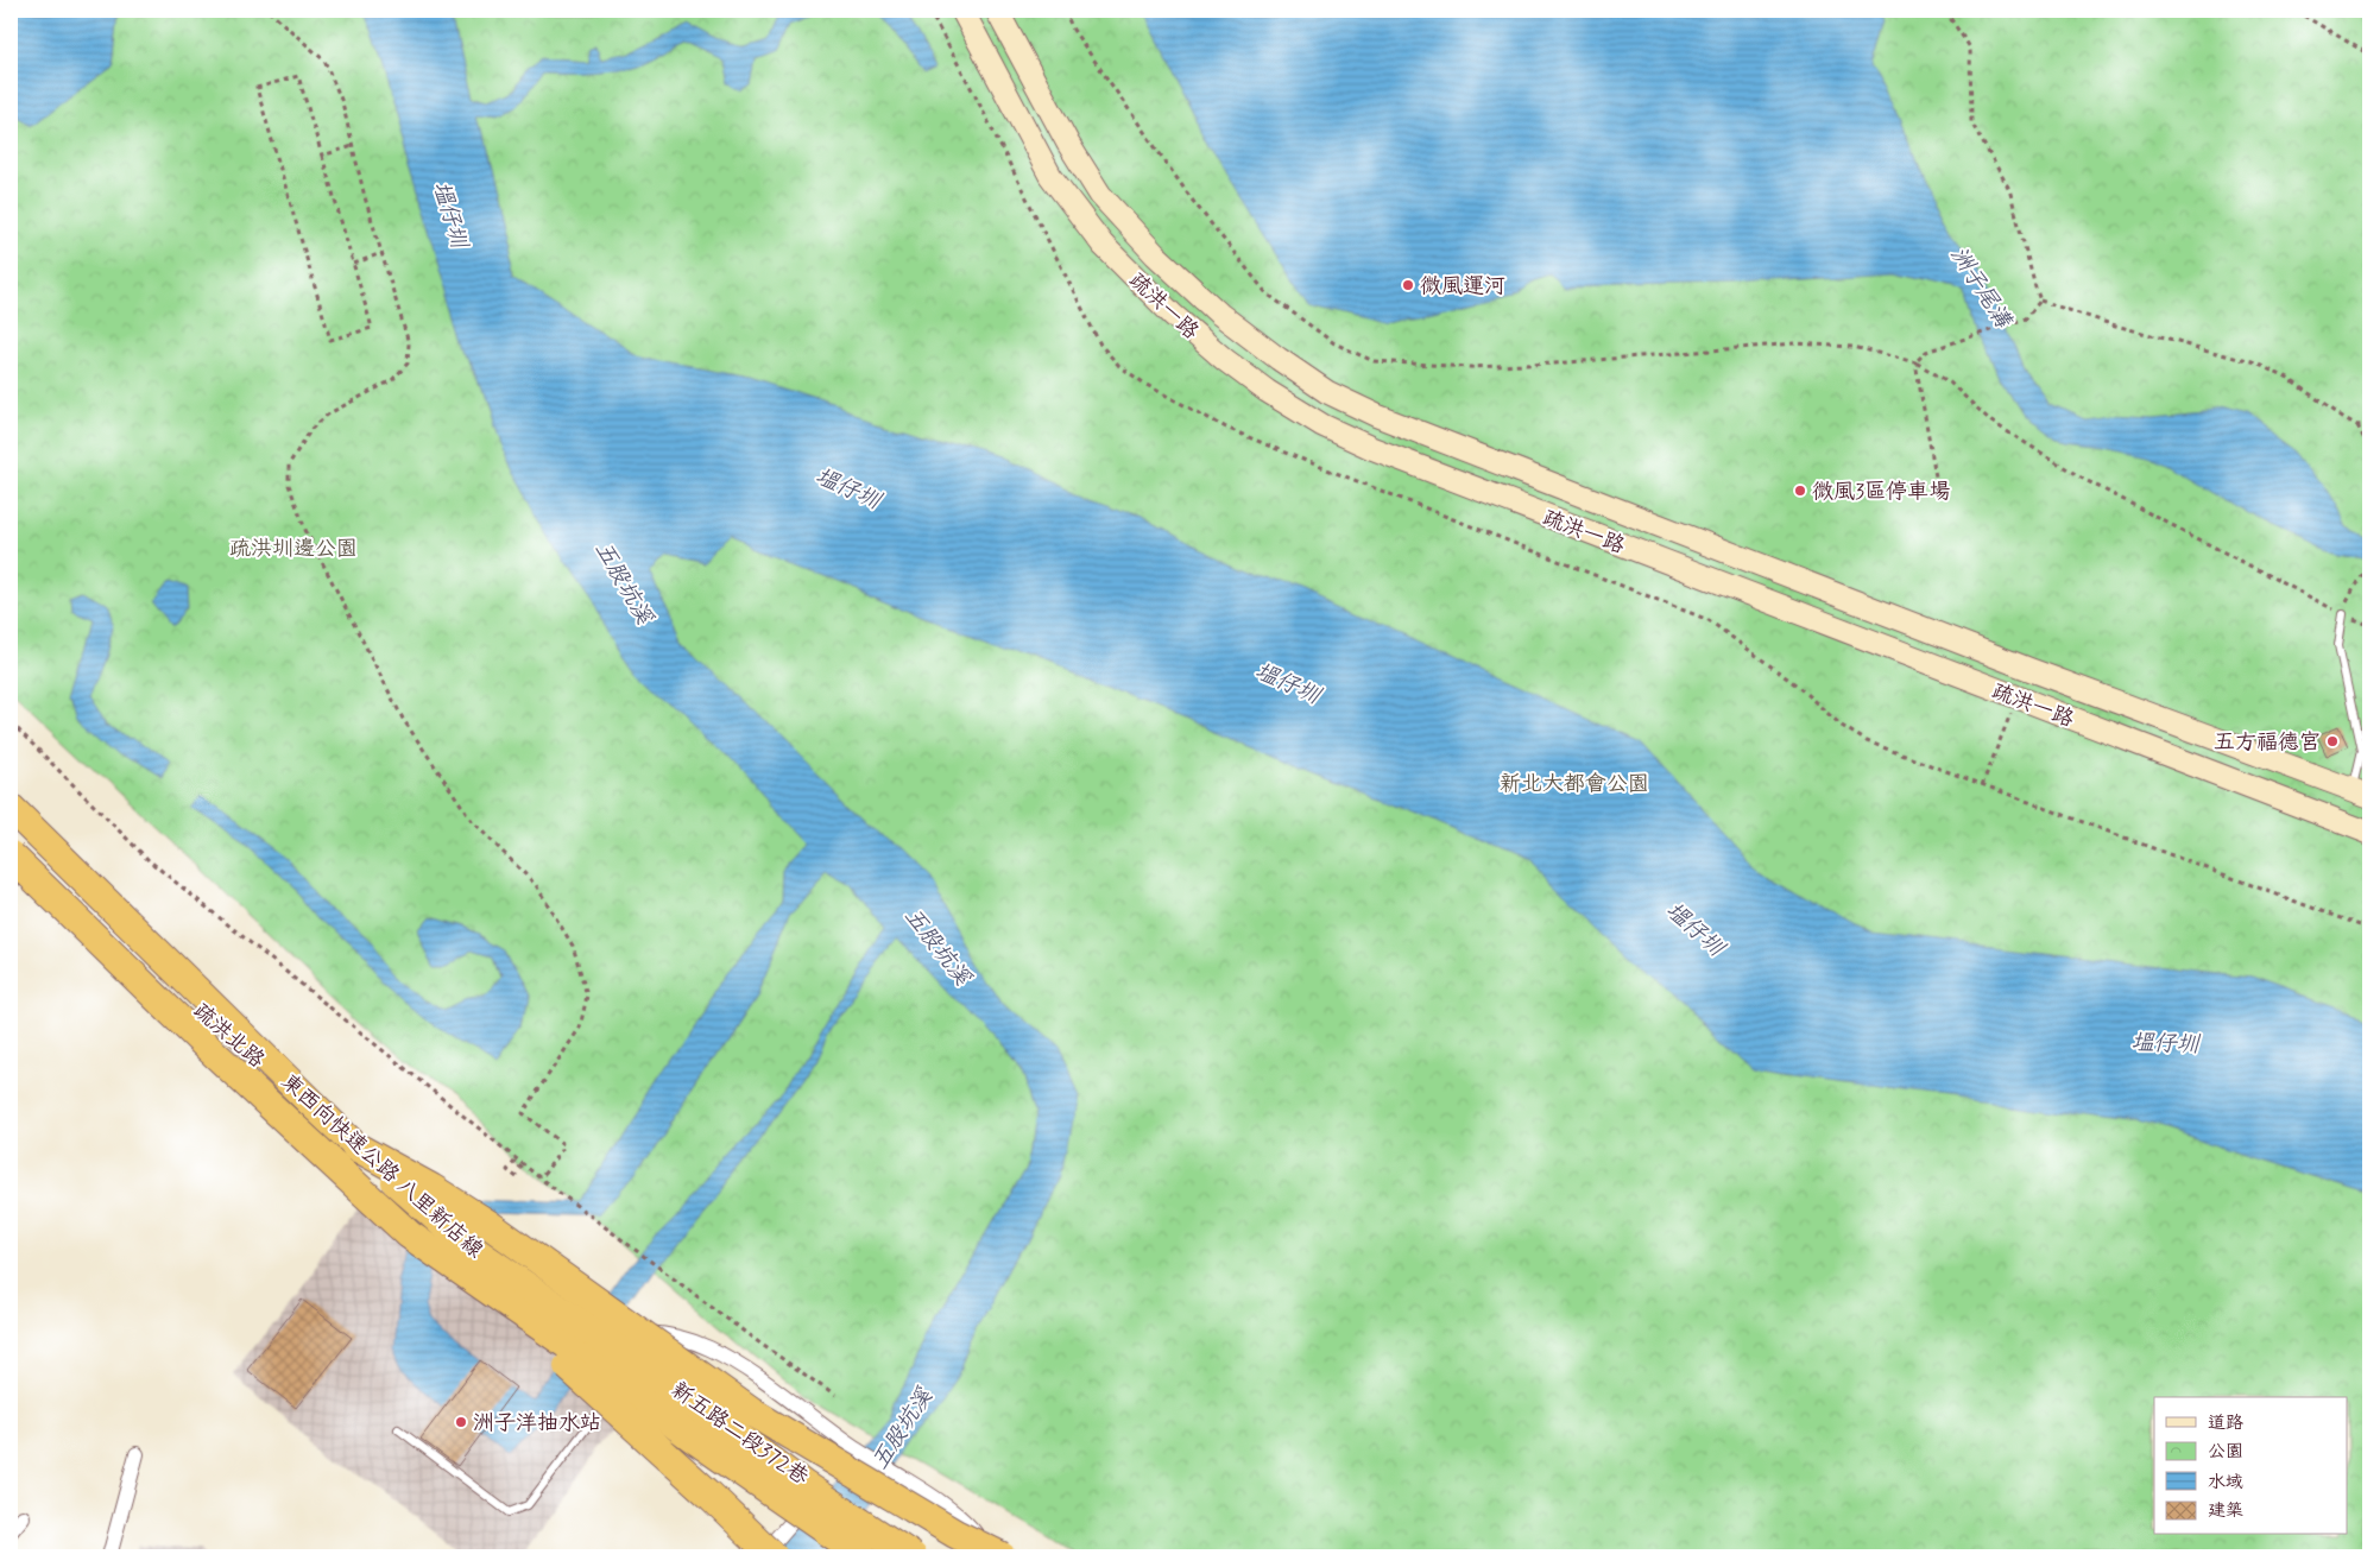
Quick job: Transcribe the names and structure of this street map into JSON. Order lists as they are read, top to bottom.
{
  "streets": {
    "highway": ["東西向快速公路 八里新店線"],
    "street": ["疏洪一路", "疏洪北路", "新五路二段372巷"]
  },
  "crossings": [
    ["疏洪北路", "新五路二段372巷"]
  ],
  "water": ["塭仔圳", "洲子尾溝", "五股坑溪"],
  "parks": ["疏洪圳邊公園", "新北大都會公園"],
  "places": [
    "微風運河",
    "微風3區停車場",
    "五方福德宮",
    "洲子洋抽水站"
  ],
  "legend": [
    "道路",
    "公園",
    "水域",
    "建築"
  ]
}
